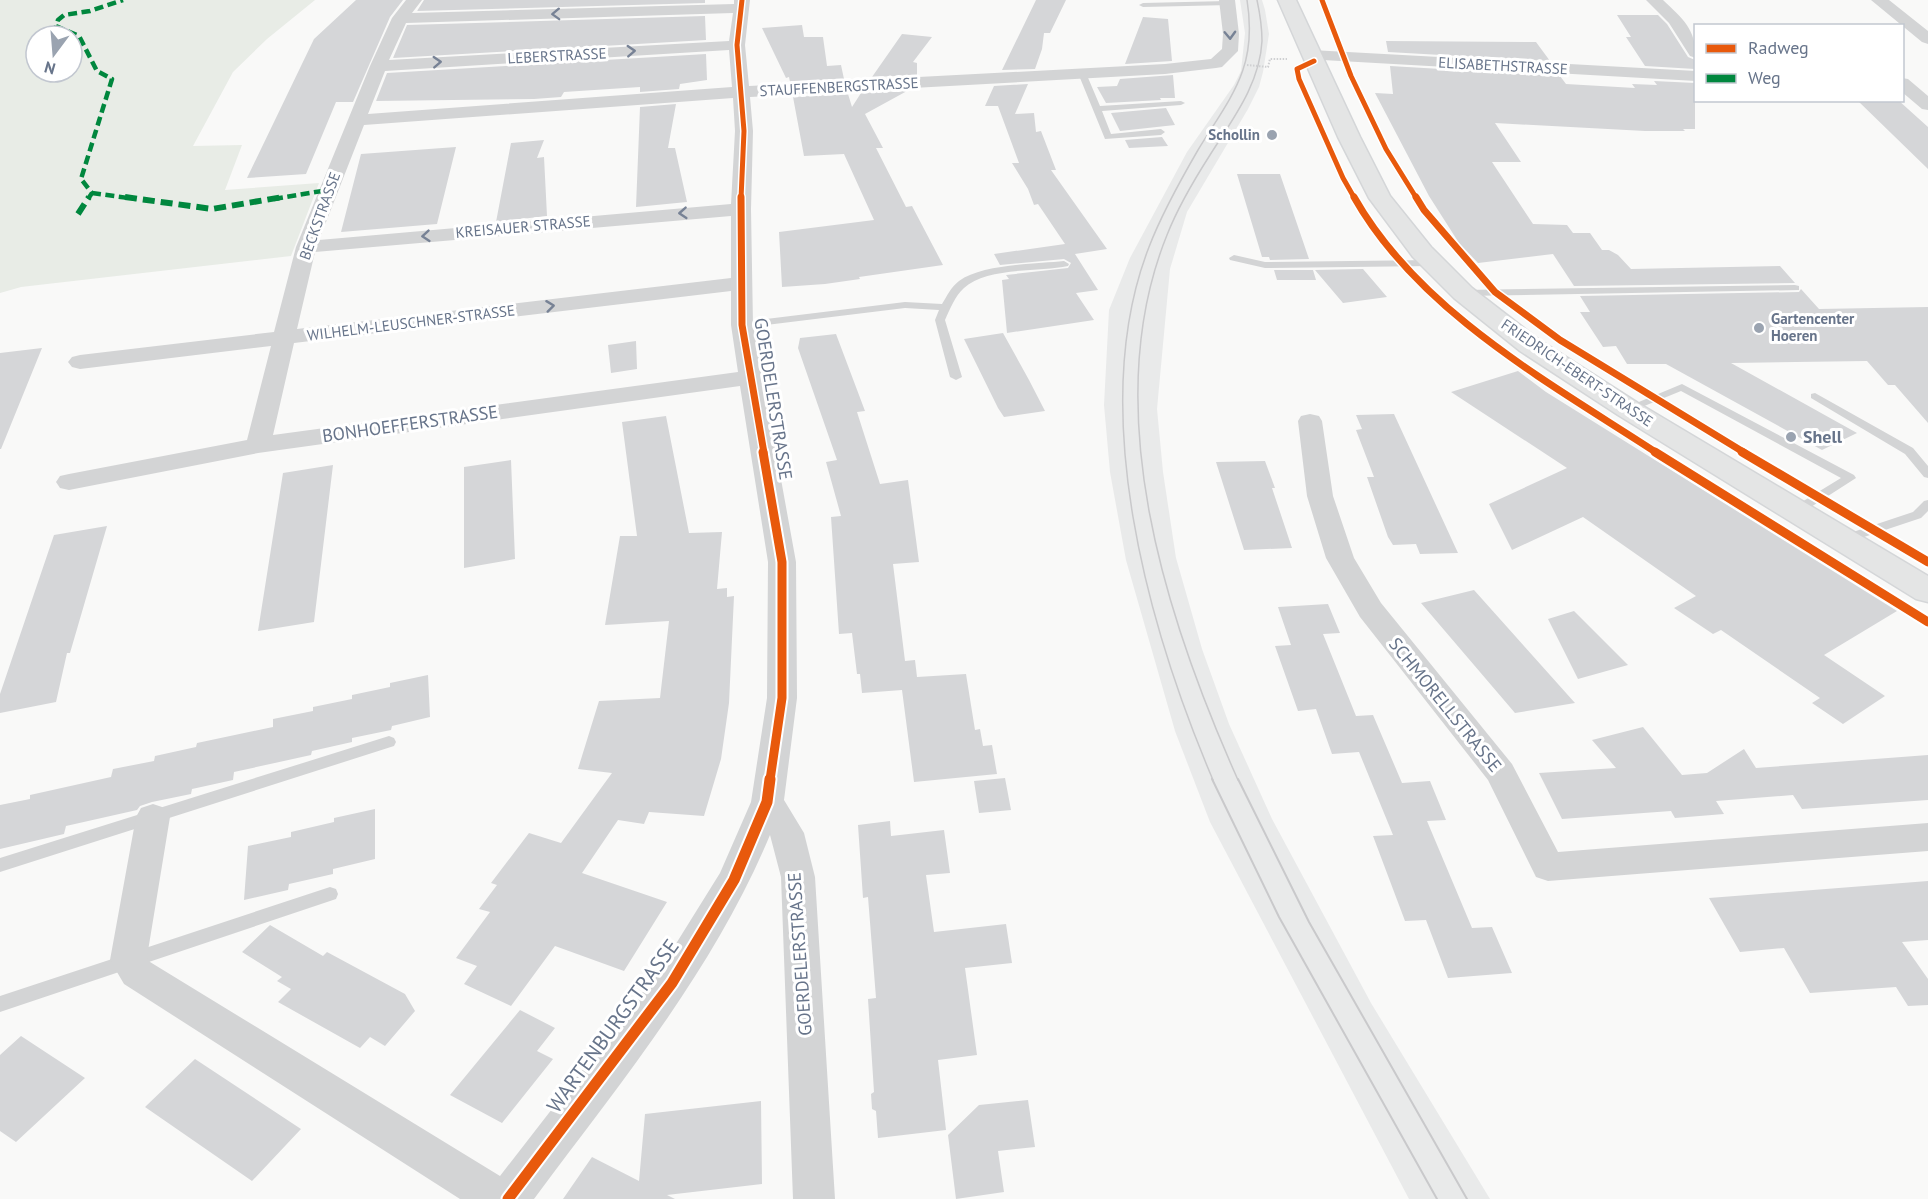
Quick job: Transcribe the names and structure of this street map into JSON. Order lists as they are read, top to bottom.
{
  "streets": {
    "main road": ["FRIEDRICH-EBERT-STRASSE"],
    "street": [
      "LEBERSTRASSE",
      "ELISABETHSTRASSE",
      "STAUFFENBERGSTRASSE",
      "BECKSTRASSE",
      "KREISAUER STRASSE",
      "WILHELM-LEUSCHNER-STRASSE",
      "GOERDELERSTRASSE",
      "BONHOEFFERSTRASSE",
      "SCHMORELLSTRASSE",
      "WARTENBURGSTRASSE"
    ]
  },
  "crossings": [
    ["LEBERSTRASSE", "BECKSTRASSE"],
    ["LEBERSTRASSE", "GOERDELERSTRASSE"],
    ["ELISABETHSTRASSE", "FRIEDRICH-EBERT-STRASSE"],
    ["STAUFFENBERGSTRASSE", "BECKSTRASSE"],
    ["STAUFFENBERGSTRASSE", "GOERDELERSTRASSE"],
    ["BECKSTRASSE", "KREISAUER STRASSE"],
    ["BECKSTRASSE", "WILHELM-LEUSCHNER-STRASSE"],
    ["BECKSTRASSE", "BONHOEFFERSTRASSE"],
    ["KREISAUER STRASSE", "GOERDELERSTRASSE"],
    ["WILHELM-LEUSCHNER-STRASSE", "GOERDELERSTRASSE"],
    ["GOERDELERSTRASSE", "BONHOEFFERSTRASSE"],
    ["GOERDELERSTRASSE", "WARTENBURGSTRASSE"]
  ],
  "one_way": ["WILHELM-LEUSCHNER-STRASSE"],
  "places": ["Schollin", "Gartencenter Hoeren", "Shell"],
  "legend": ["Radweg", "Weg"],
  "north": "bottom"
}
